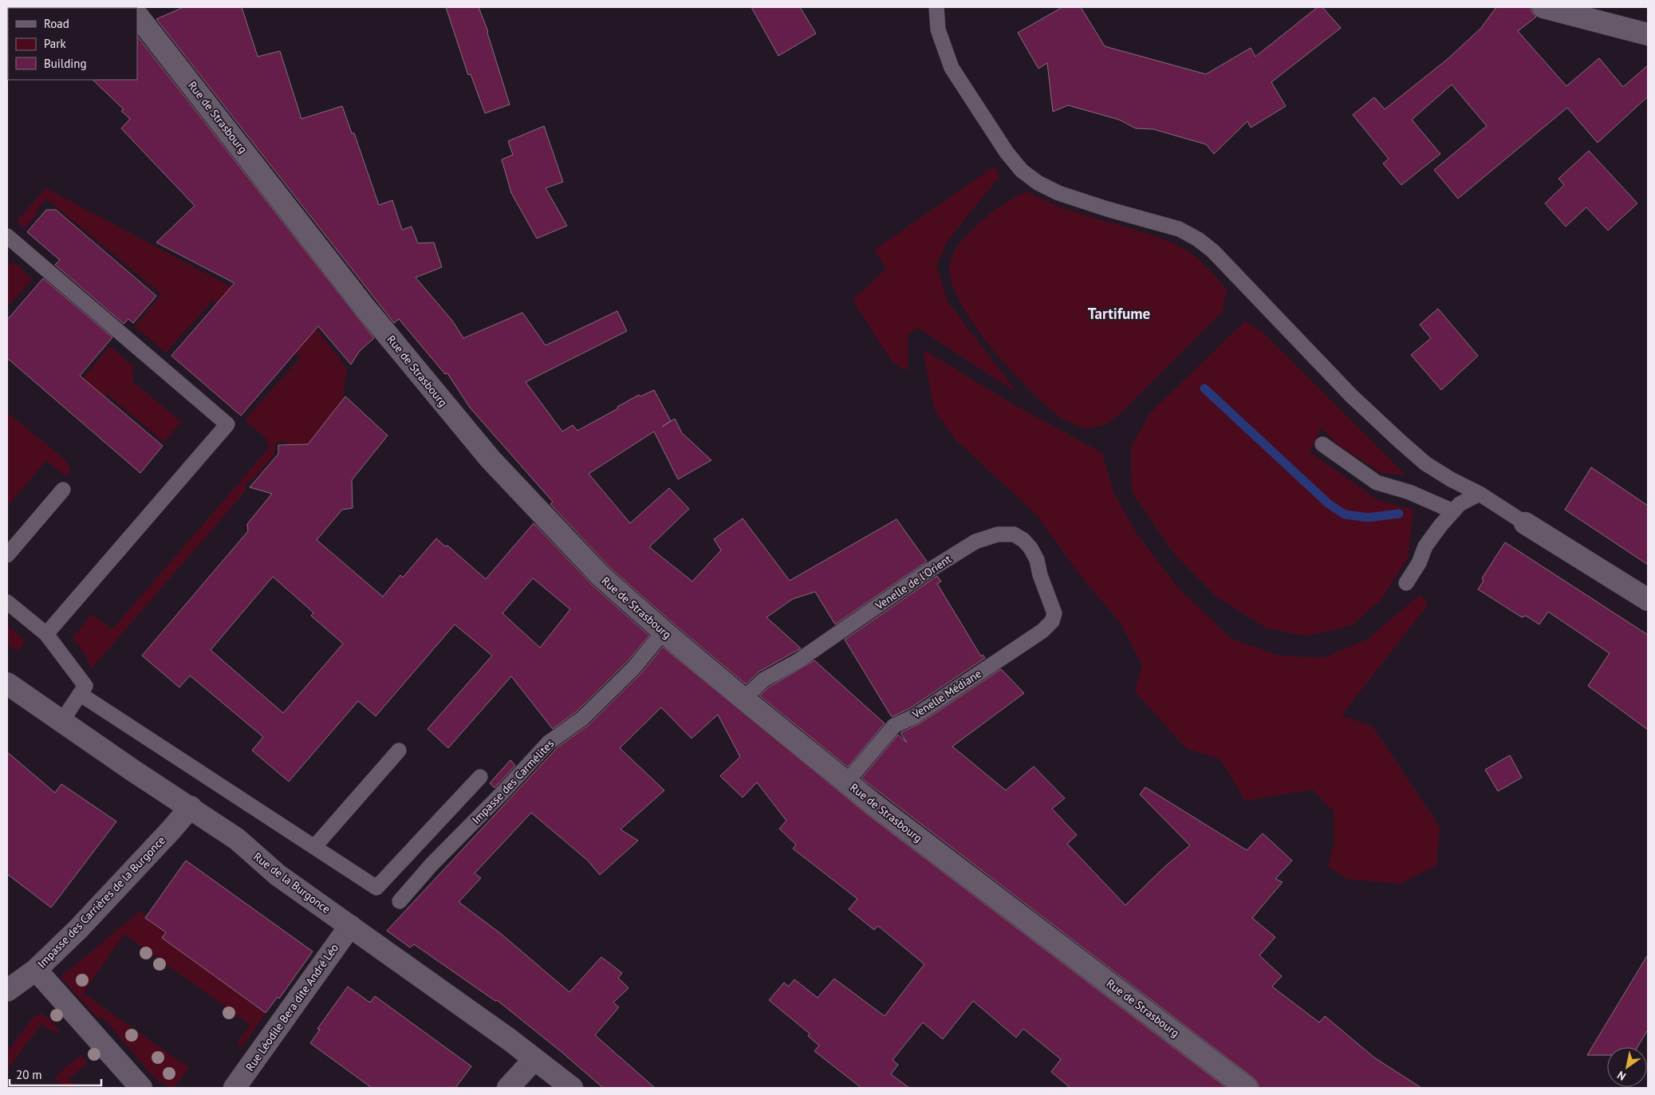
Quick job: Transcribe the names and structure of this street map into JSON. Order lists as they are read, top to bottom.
{
  "streets": {
    "street": [
      "Rue de Strasbourg",
      "Rue de la Burgonce",
      "Impasse des Carrières de la Burgonce",
      "Rue Léodile Bera dite André Léo"
    ],
    "lane": ["Venelle de l'Orient", "Venelle Médiane", "Impasse des Carmélites"]
  },
  "crossings": [
    ["Rue de Strasbourg", "Venelle de l'Orient"],
    ["Rue de Strasbourg", "Venelle Médiane"],
    ["Rue de Strasbourg", "Impasse des Carmélites"],
    ["Venelle de l'Orient", "Venelle Médiane"],
    ["Rue de la Burgonce", "Impasse des Carrières de la Burgonce"],
    ["Rue de la Burgonce", "Rue Léodile Bera dite André Léo"]
  ],
  "districts": ["Tartifume"],
  "legend": ["Road", "Park", "Building"],
  "scale_bar": "20 m",
  "north": "bottom left"
}
